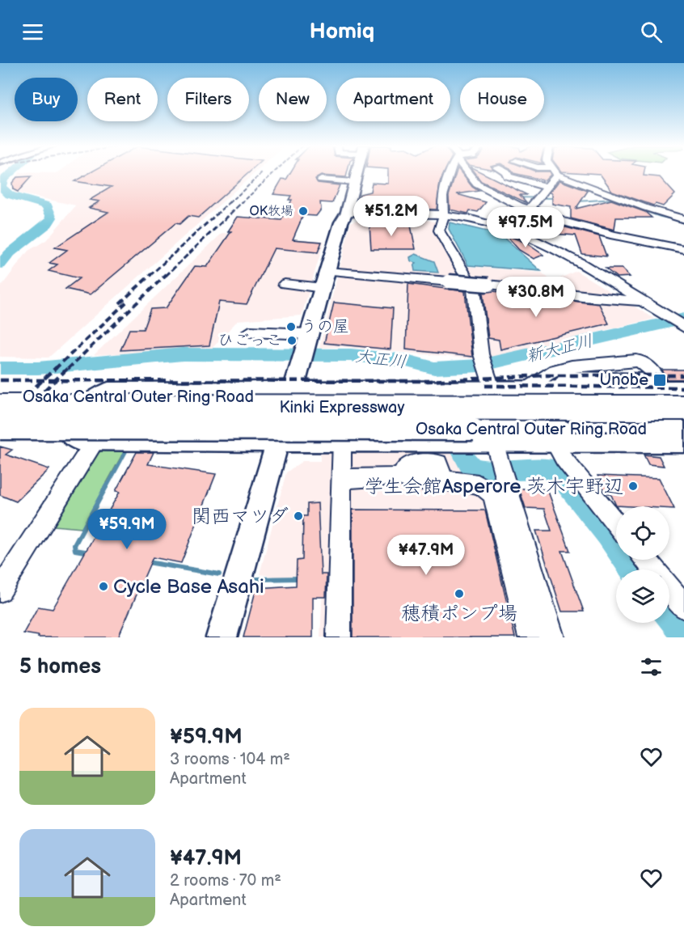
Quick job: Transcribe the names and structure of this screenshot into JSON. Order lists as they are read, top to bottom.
{
  "streets": {
    "highway": ["Kinki Expressway"],
    "main road": ["Osaka Central Outer Ring Road"]
  },
  "water": ["新大正川", "大正川"],
  "places": {
    "other": [
      "OK牧場",
      "うの屋",
      "ひごっこ",
      "学生会館Asperore 茨木宇野辺",
      "関西マツダ",
      "Cycle Base Asahi",
      "穂積ポンプ場"
    ],
    "transit": ["Unobe"]
  },
  "page": {
    "header": "Homiq",
    "chip": [
      "Buy",
      "Rent",
      "Filters",
      "New",
      "Apartment",
      "House"
    ],
    "price": [
      "¥51.2M",
      "¥97.5M",
      "¥30.8M",
      "¥59.9M",
      "¥47.9M"
    ],
    "heading": "5 homes",
    "list": [
      {
        "name": "¥59.9M",
        "note": "3 rooms · 104 m² · Apartment"
      },
      {
        "name": "¥47.9M",
        "note": "2 rooms · 70 m² · Apartment"
      }
    ]
  }
}
